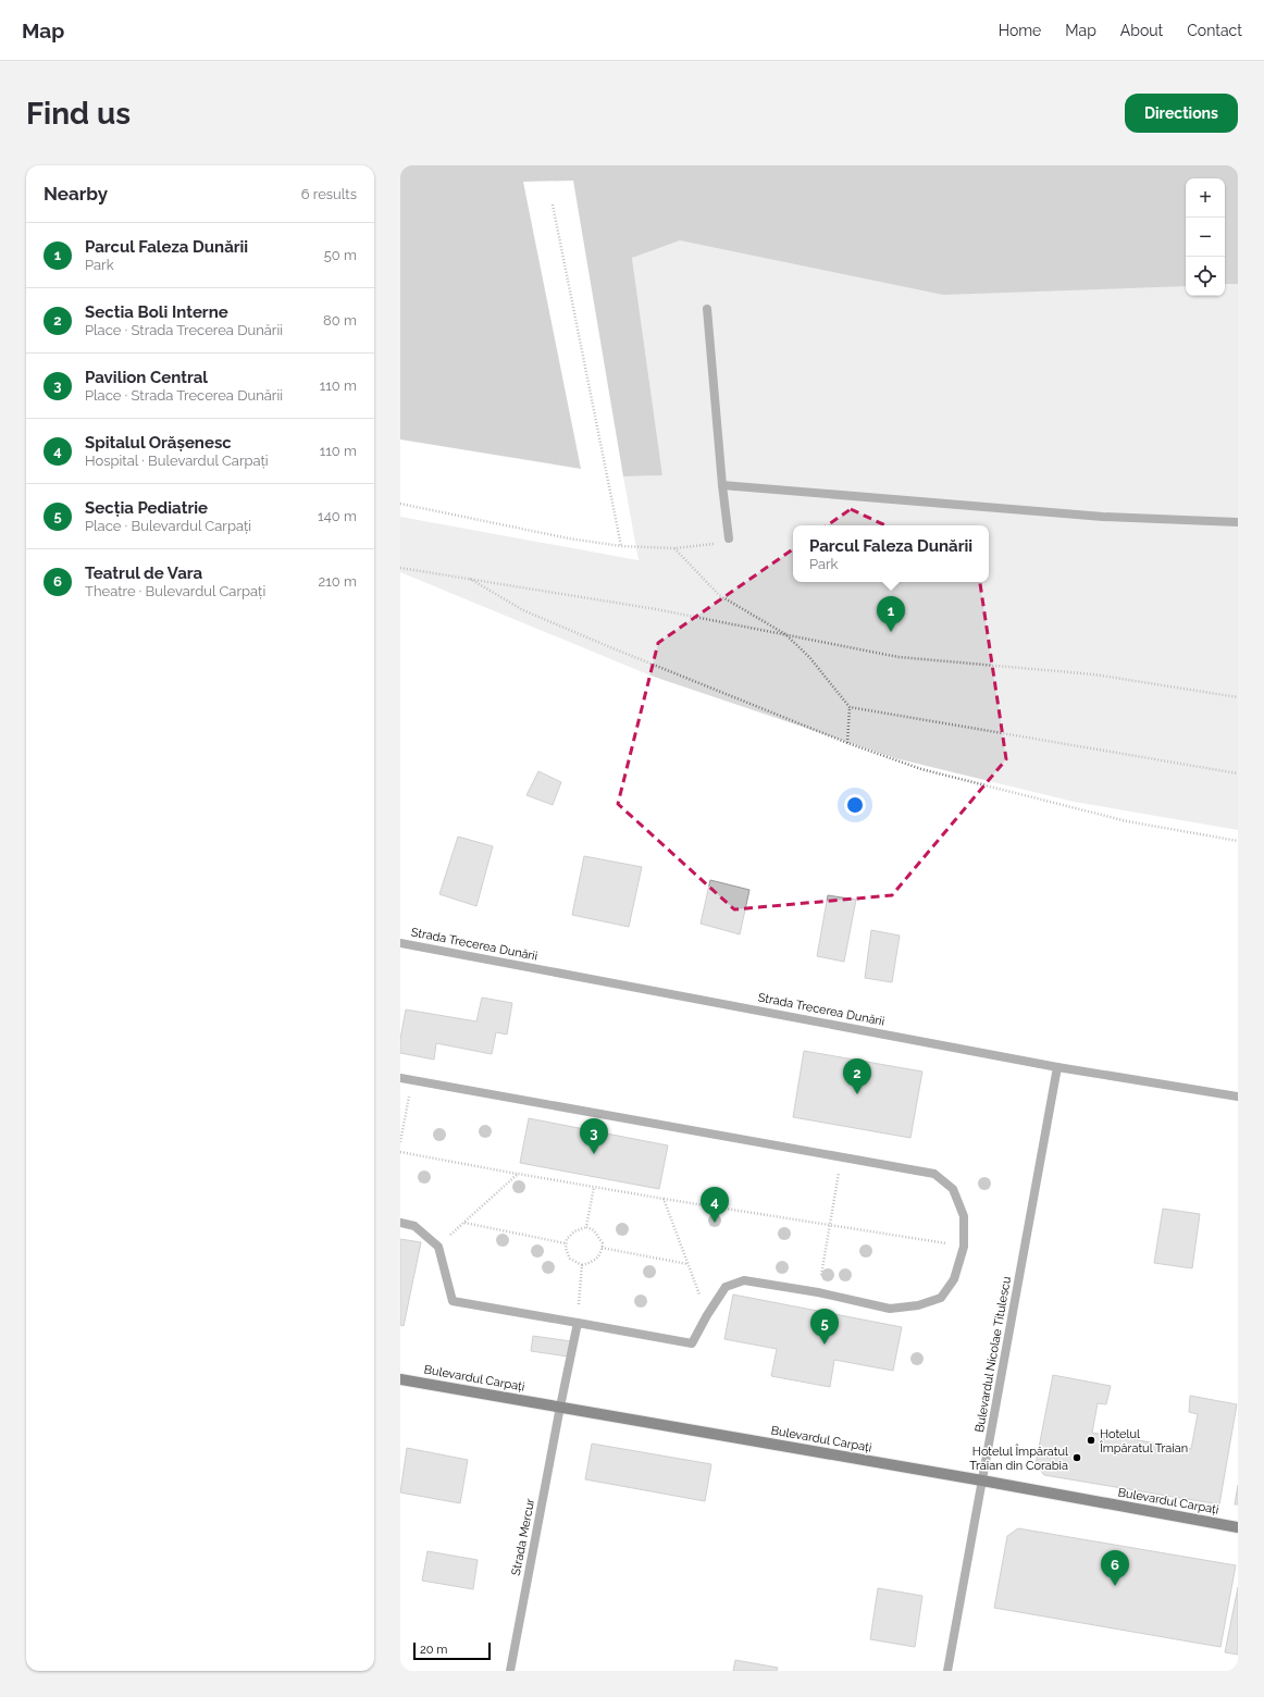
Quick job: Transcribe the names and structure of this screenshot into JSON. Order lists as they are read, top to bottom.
{
  "streets": {
    "main road": ["Bulevardul Carpați"],
    "street": ["Strada Trecerea Dunării", "Bulevardul Nicolae Titulescu", "Strada Mercur"]
  },
  "crossings": [
    ["Strada Trecerea Dunării", "Bulevardul Nicolae Titulescu"],
    ["Bulevardul Nicolae Titulescu", "Bulevardul Carpați"],
    ["Bulevardul Carpați", "Strada Mercur"]
  ],
  "places": ["Hotelul Împăratul Traian", "Hotelul Împăratul Traian din Corabia"],
  "scale_bar": "20 m",
  "page": {
    "header": "Map",
    "nav": [
      "Home",
      "Map",
      "About",
      "Contact"
    ],
    "buttons": "Directions",
    "title": "Find us",
    "heading": ["Nearby", "6 results"],
    "map_buttons": ["+", "−"],
    "list": [
      {
        "mark": "1",
        "name": "Parcul Faleza Dunării",
        "note": "Park",
        "value": "50 m"
      },
      {
        "mark": "2",
        "name": "Sectia Boli Interne",
        "note": "Place · Strada Trecerea Dunării",
        "value": "80 m"
      },
      {
        "mark": "3",
        "name": "Pavilion Central",
        "note": "Place · Strada Trecerea Dunării",
        "value": "110 m"
      },
      {
        "mark": "4",
        "name": "Spitalul Orășenesc",
        "note": "Hospital · Bulevardul Carpați",
        "value": "110 m"
      },
      {
        "mark": "5",
        "name": "Secția Pediatrie",
        "note": "Place · Bulevardul Carpați",
        "value": "140 m"
      },
      {
        "mark": "6",
        "name": "Teatrul de Vara",
        "note": "Theatre · Bulevardul Carpați",
        "value": "210 m"
      }
    ],
    "popup": ["Parcul Faleza Dunării", "Park"],
    "pins": [
      "1",
      "2",
      "3",
      "4",
      "5",
      "6"
    ],
    "scale": "20 m"
  }
}
